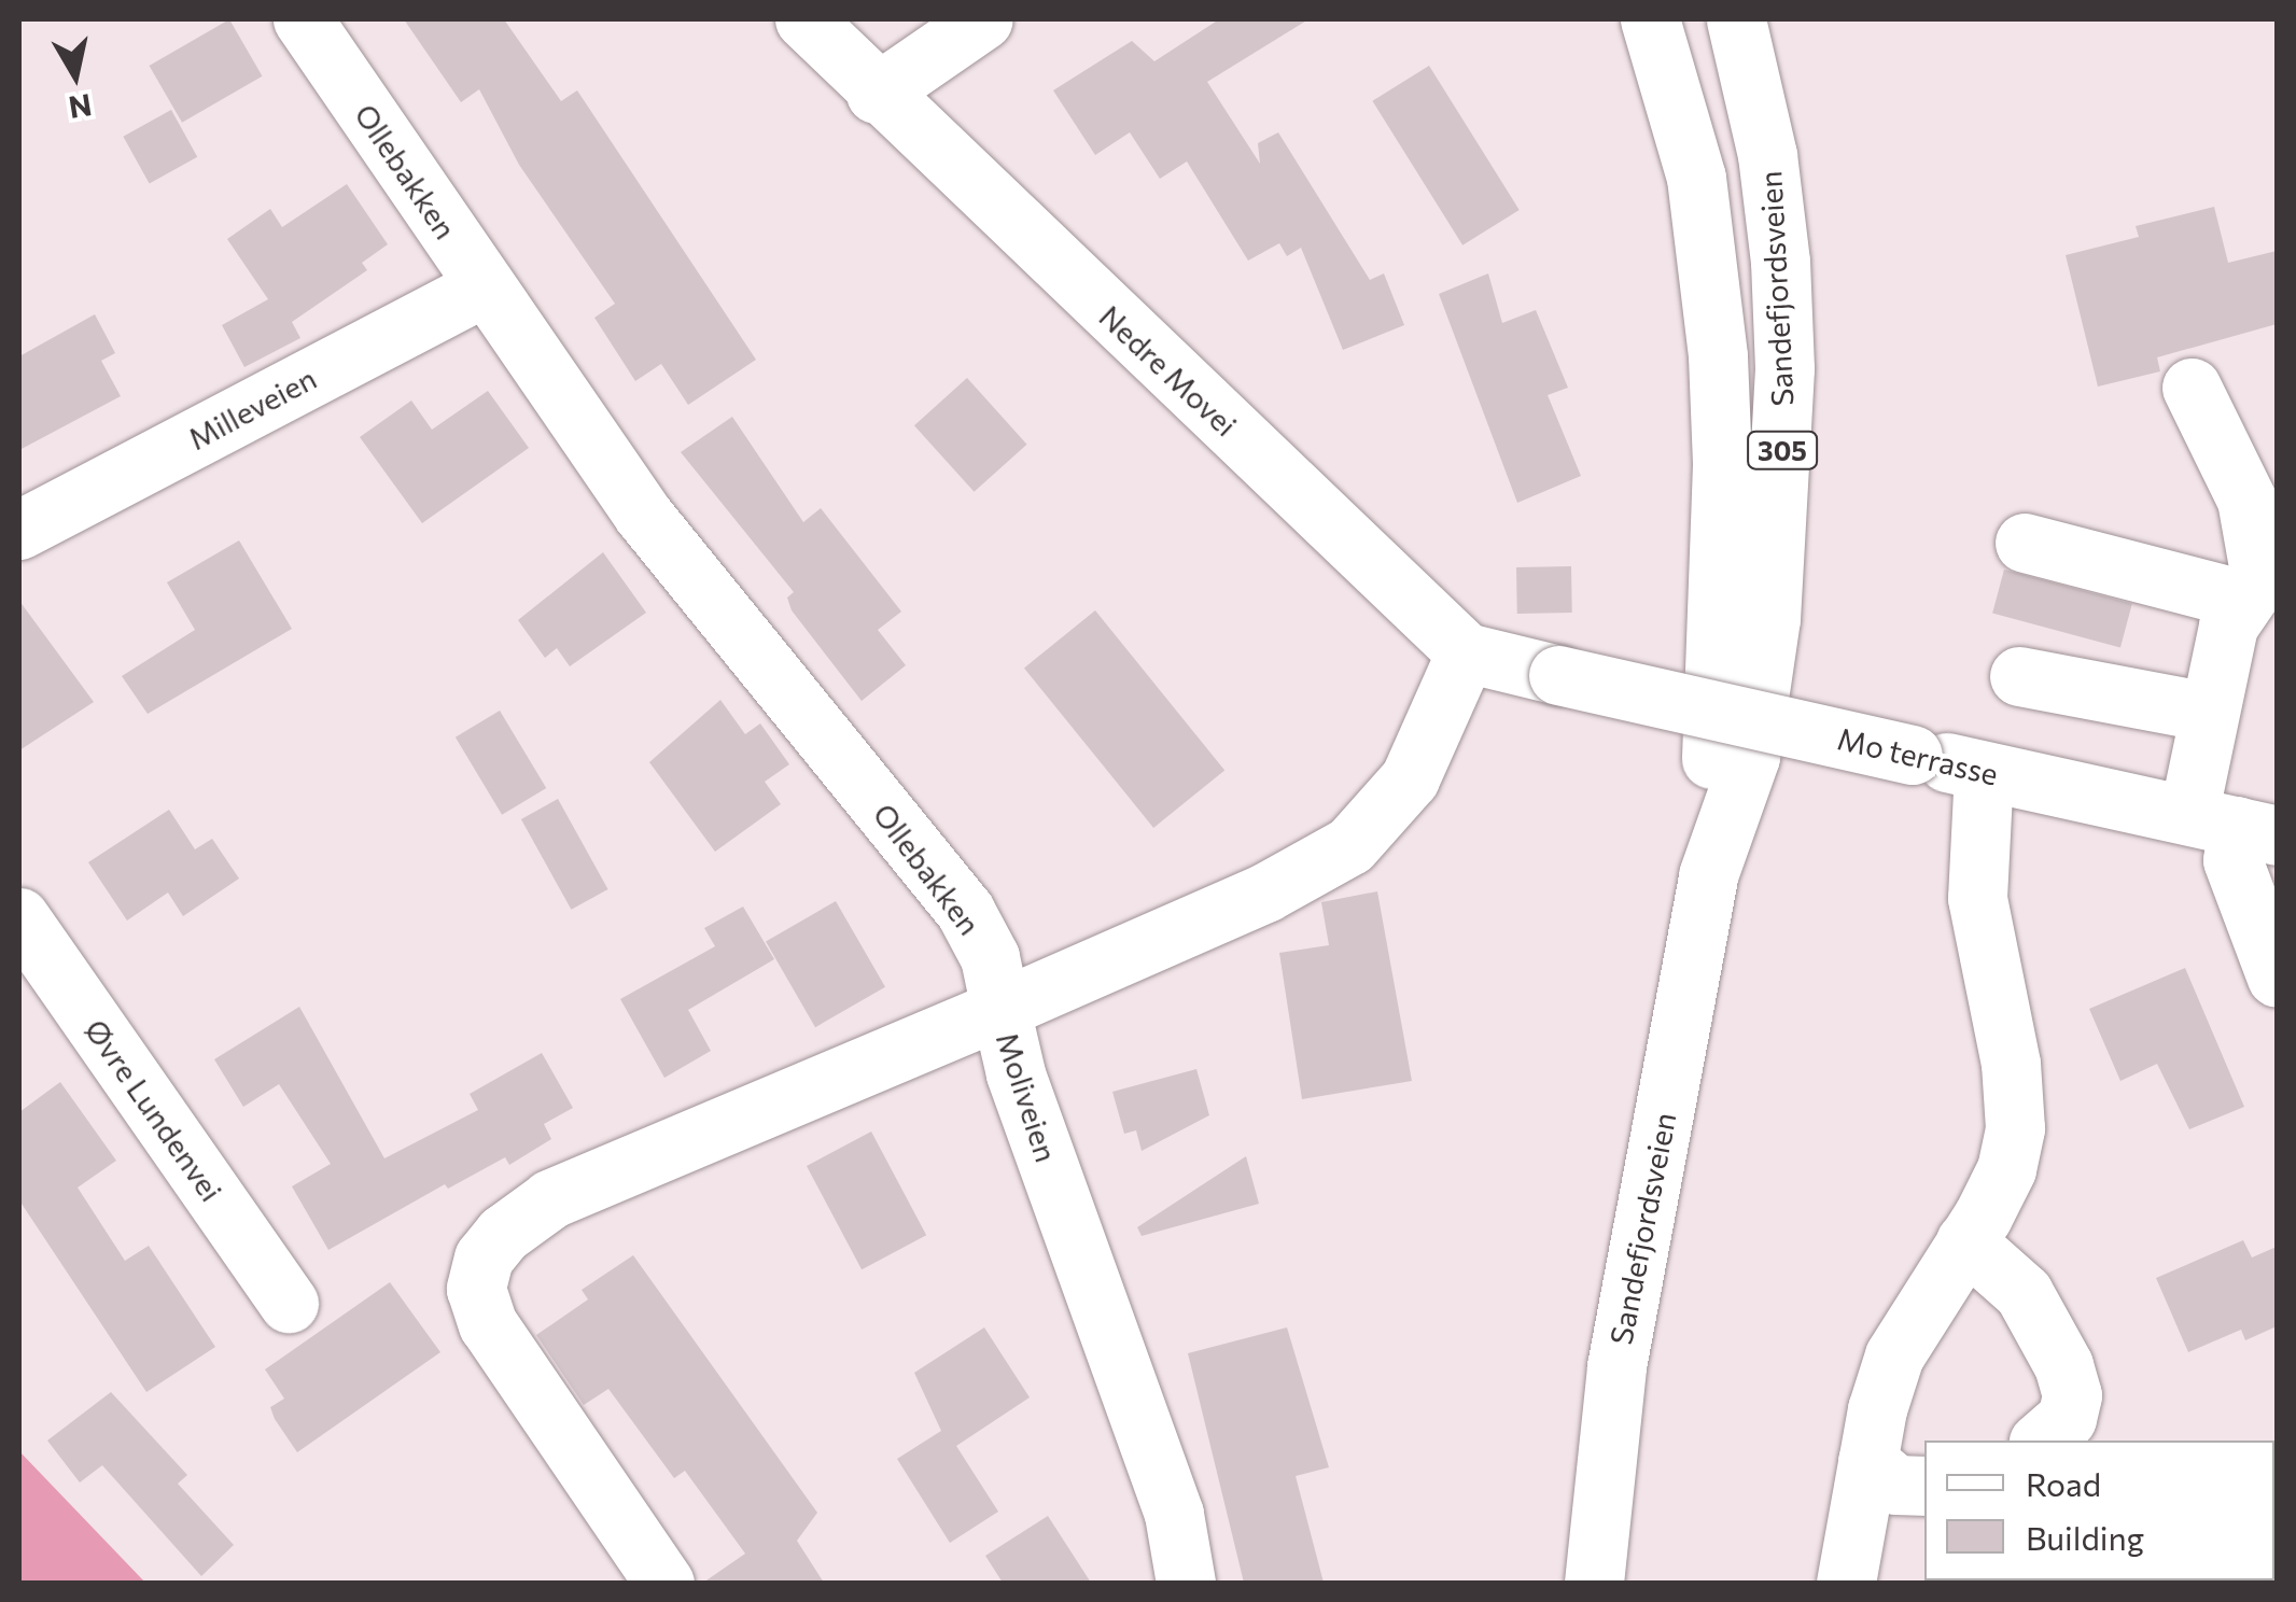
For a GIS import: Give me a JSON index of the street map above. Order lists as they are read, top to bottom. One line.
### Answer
{"streets":{"street":["Ollebakken","Sandefjordsveien","Nedre Movei","Milleveien","305","Mo terrasse","Moliveien","Øvre Lundenvei"]},"crossings":[["Ollebakken","Milleveien"],["Ollebakken","Moliveien"],["Nedre Movei","Mo terrasse"],["Nedre Movei","Moliveien"]],"legend":["Road","Building"],"north":"bottom"}
